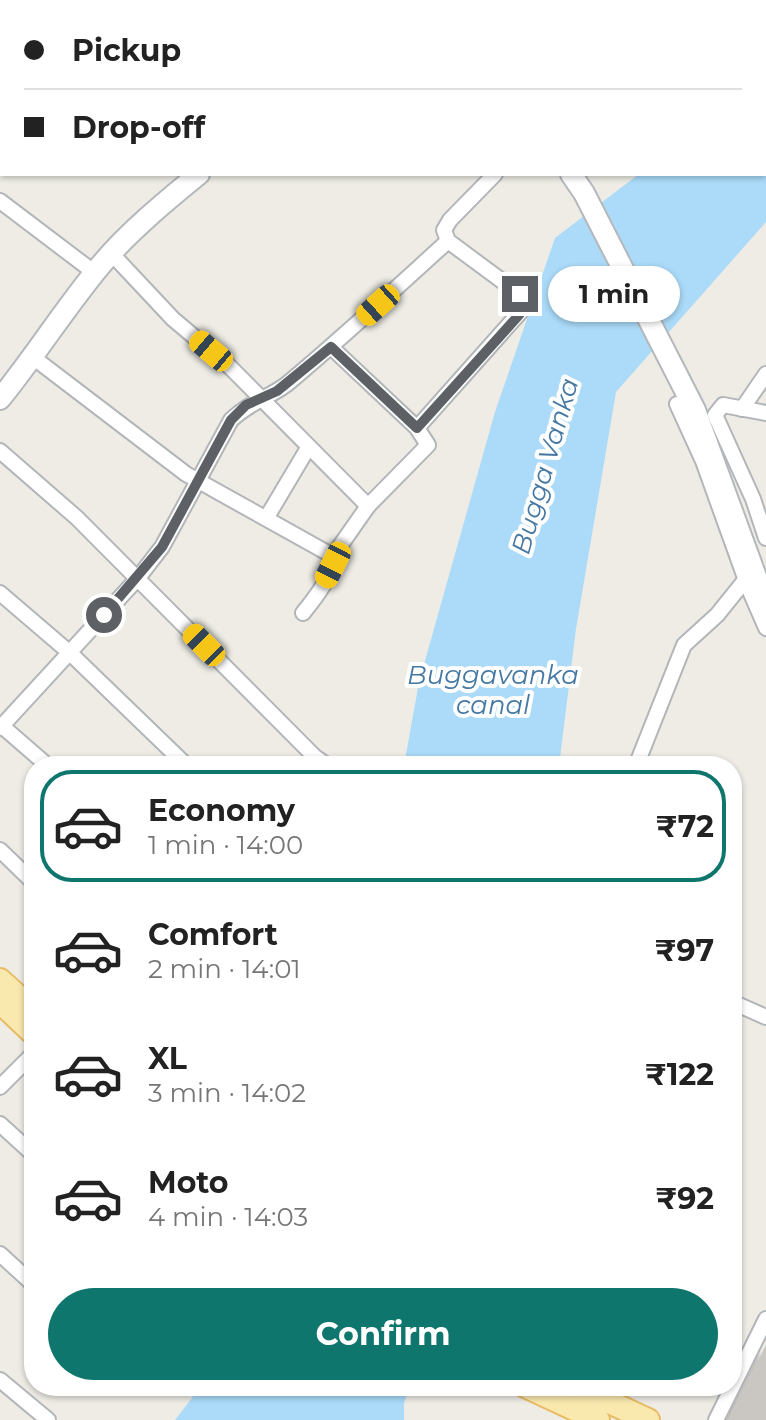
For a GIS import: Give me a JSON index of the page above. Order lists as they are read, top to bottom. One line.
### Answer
{"water":["Bugga Vanka","Buggavanka canal"],"page":{"banner":["Pickup","Drop-off"],"bubble":"1 min","list":[{"name":"Economy","note":"1 min · 14:00","value":"₹72"},{"name":"Comfort","note":"2 min · 14:01","value":"₹97"},{"name":"XL","note":"3 min · 14:02","value":"₹122"},{"name":"Moto","note":"4 min · 14:03","value":"₹92"}],"buttons":"Confirm"}}
